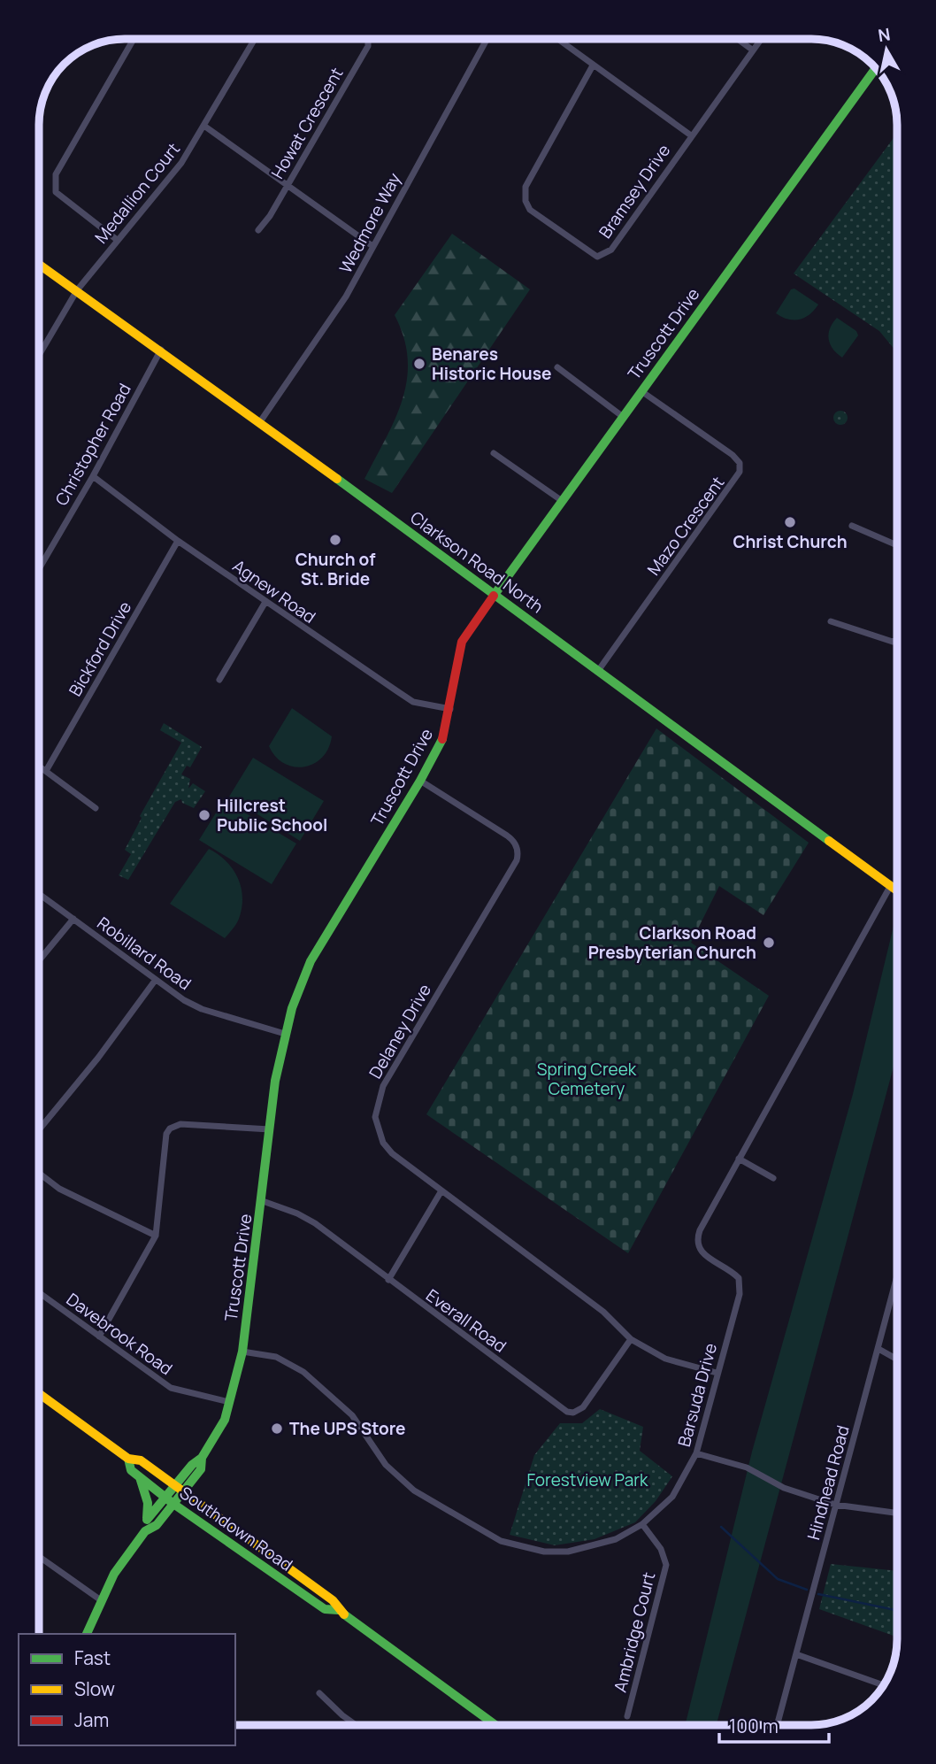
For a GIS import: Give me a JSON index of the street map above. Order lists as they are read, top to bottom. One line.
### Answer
{"streets":{"street":["Howat Crescent","Bramsey Drive","Medallion Court","Wedmore Way","Truscott Drive","Christopher Road","Mazo Crescent","Clarkson Road North","Agnew Road","Bickford Drive","Robillard Road","Delaney Drive","Everall Road","Davebrook Road","Barsuda Drive","Hindhead Road","Southdown Road","Ambridge Court"]},"crossings":[["Medallion Court","Clarkson Road North"],["Wedmore Way","Clarkson Road North"],["Truscott Drive","Mazo Crescent"],["Truscott Drive","Clarkson Road North"],["Truscott Drive","Agnew Road"],["Truscott Drive","Robillard Road"],["Truscott Drive","Delaney Drive"],["Truscott Drive","Everall Road"],["Truscott Drive","Davebrook Road"],["Truscott Drive","Barsuda Drive"],["Truscott Drive","Southdown Road"],["Christopher Road","Clarkson Road North"],["Christopher Road","Agnew Road"],["Mazo Crescent","Clarkson Road North"],["Clarkson Road North","Barsuda Drive"],["Agnew Road","Bickford Drive"],["Delaney Drive","Everall Road"],["Delaney Drive","Barsuda Drive"],["Barsuda Drive","Ambridge Court"]],"parks":["Spring Creek Cemetery","Forestview Park"],"places":["Benares Historic House","Christ Church","Church of St. Bride","Hillcrest Public School","Clarkson Road Presbyterian Church","The UPS Store"],"legend":["Fast","Slow","Jam"],"scale_bar":"100 m","north":"top"}
